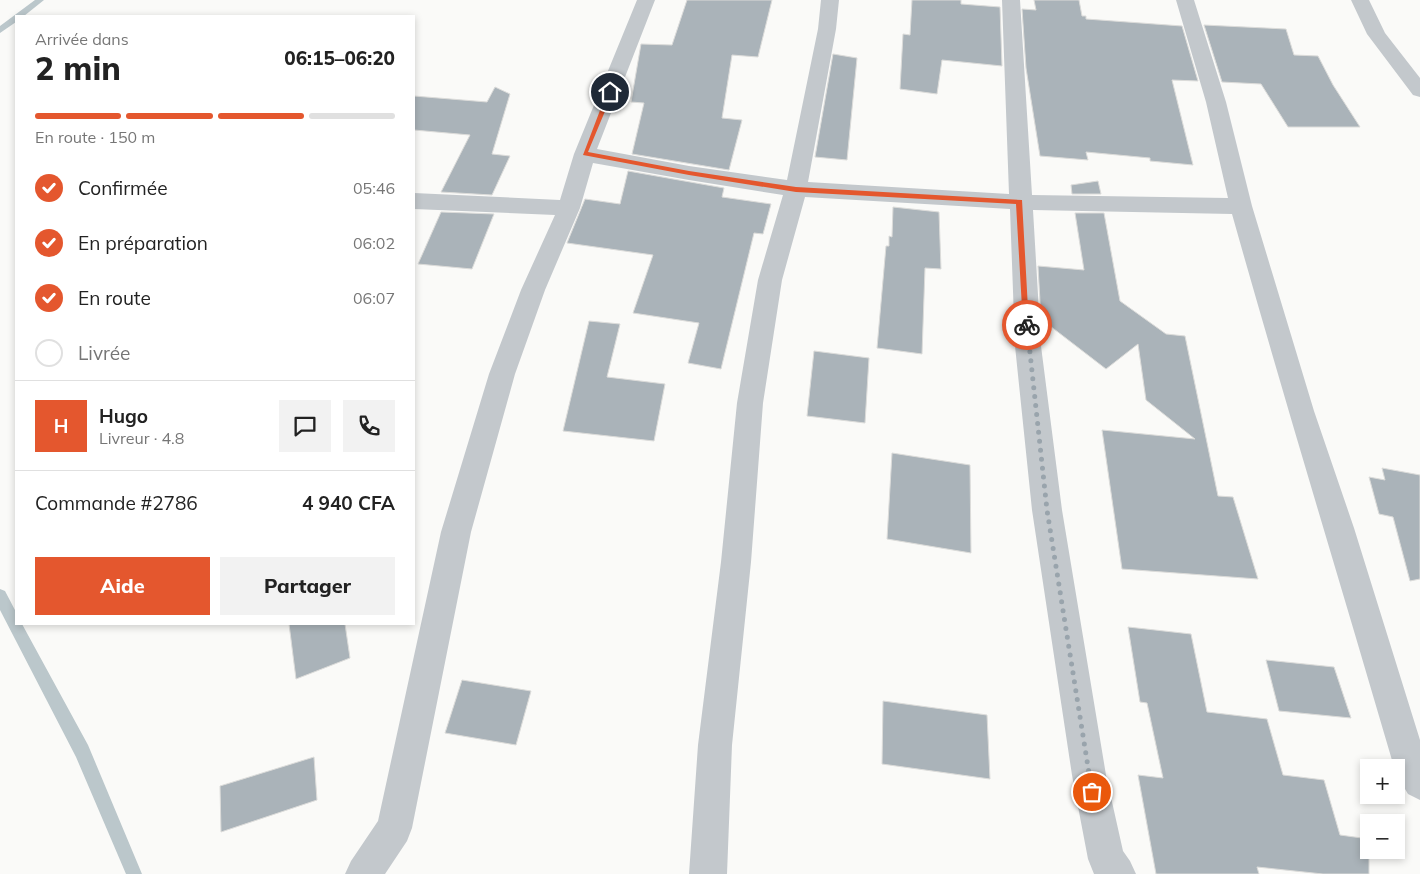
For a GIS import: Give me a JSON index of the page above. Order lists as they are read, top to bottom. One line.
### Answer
{"page":{"heading":["2 min","Arrivée dans","06:15–06:20"],"panel":["Hugo","Livreur · 4.8","Commande #2786","4 940 CFA"],"bar":"En route · 150 m","list":[["Confirmée","05:46"],["En préparation","06:02"],["En route","06:07"],"Livrée"],"round":"H","buttons":["Aide","Partager"],"map_buttons":["+","−"]}}
